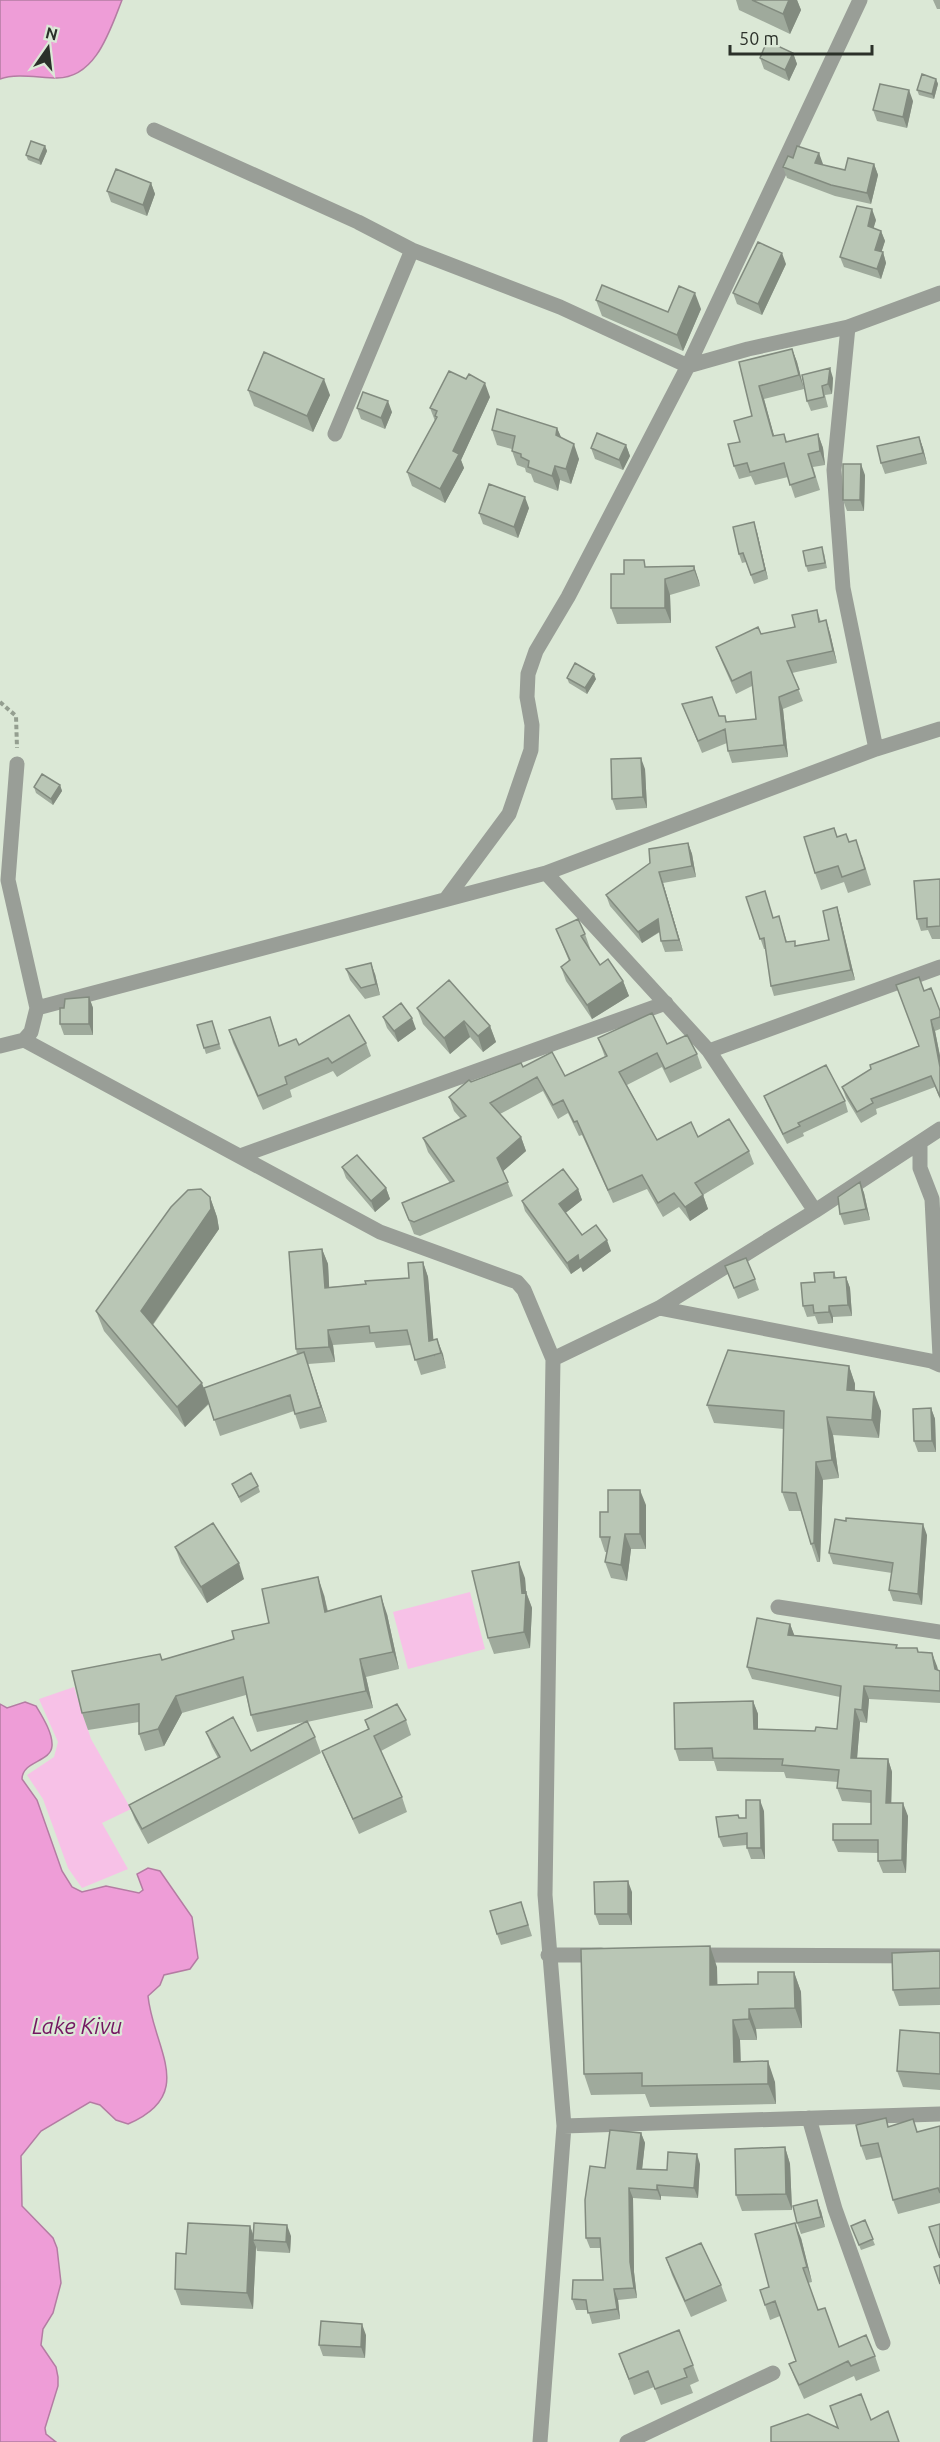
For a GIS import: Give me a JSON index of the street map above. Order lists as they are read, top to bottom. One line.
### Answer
{"water":["Lake Kivu"],"scale_bar":"50 m","north":"top"}
